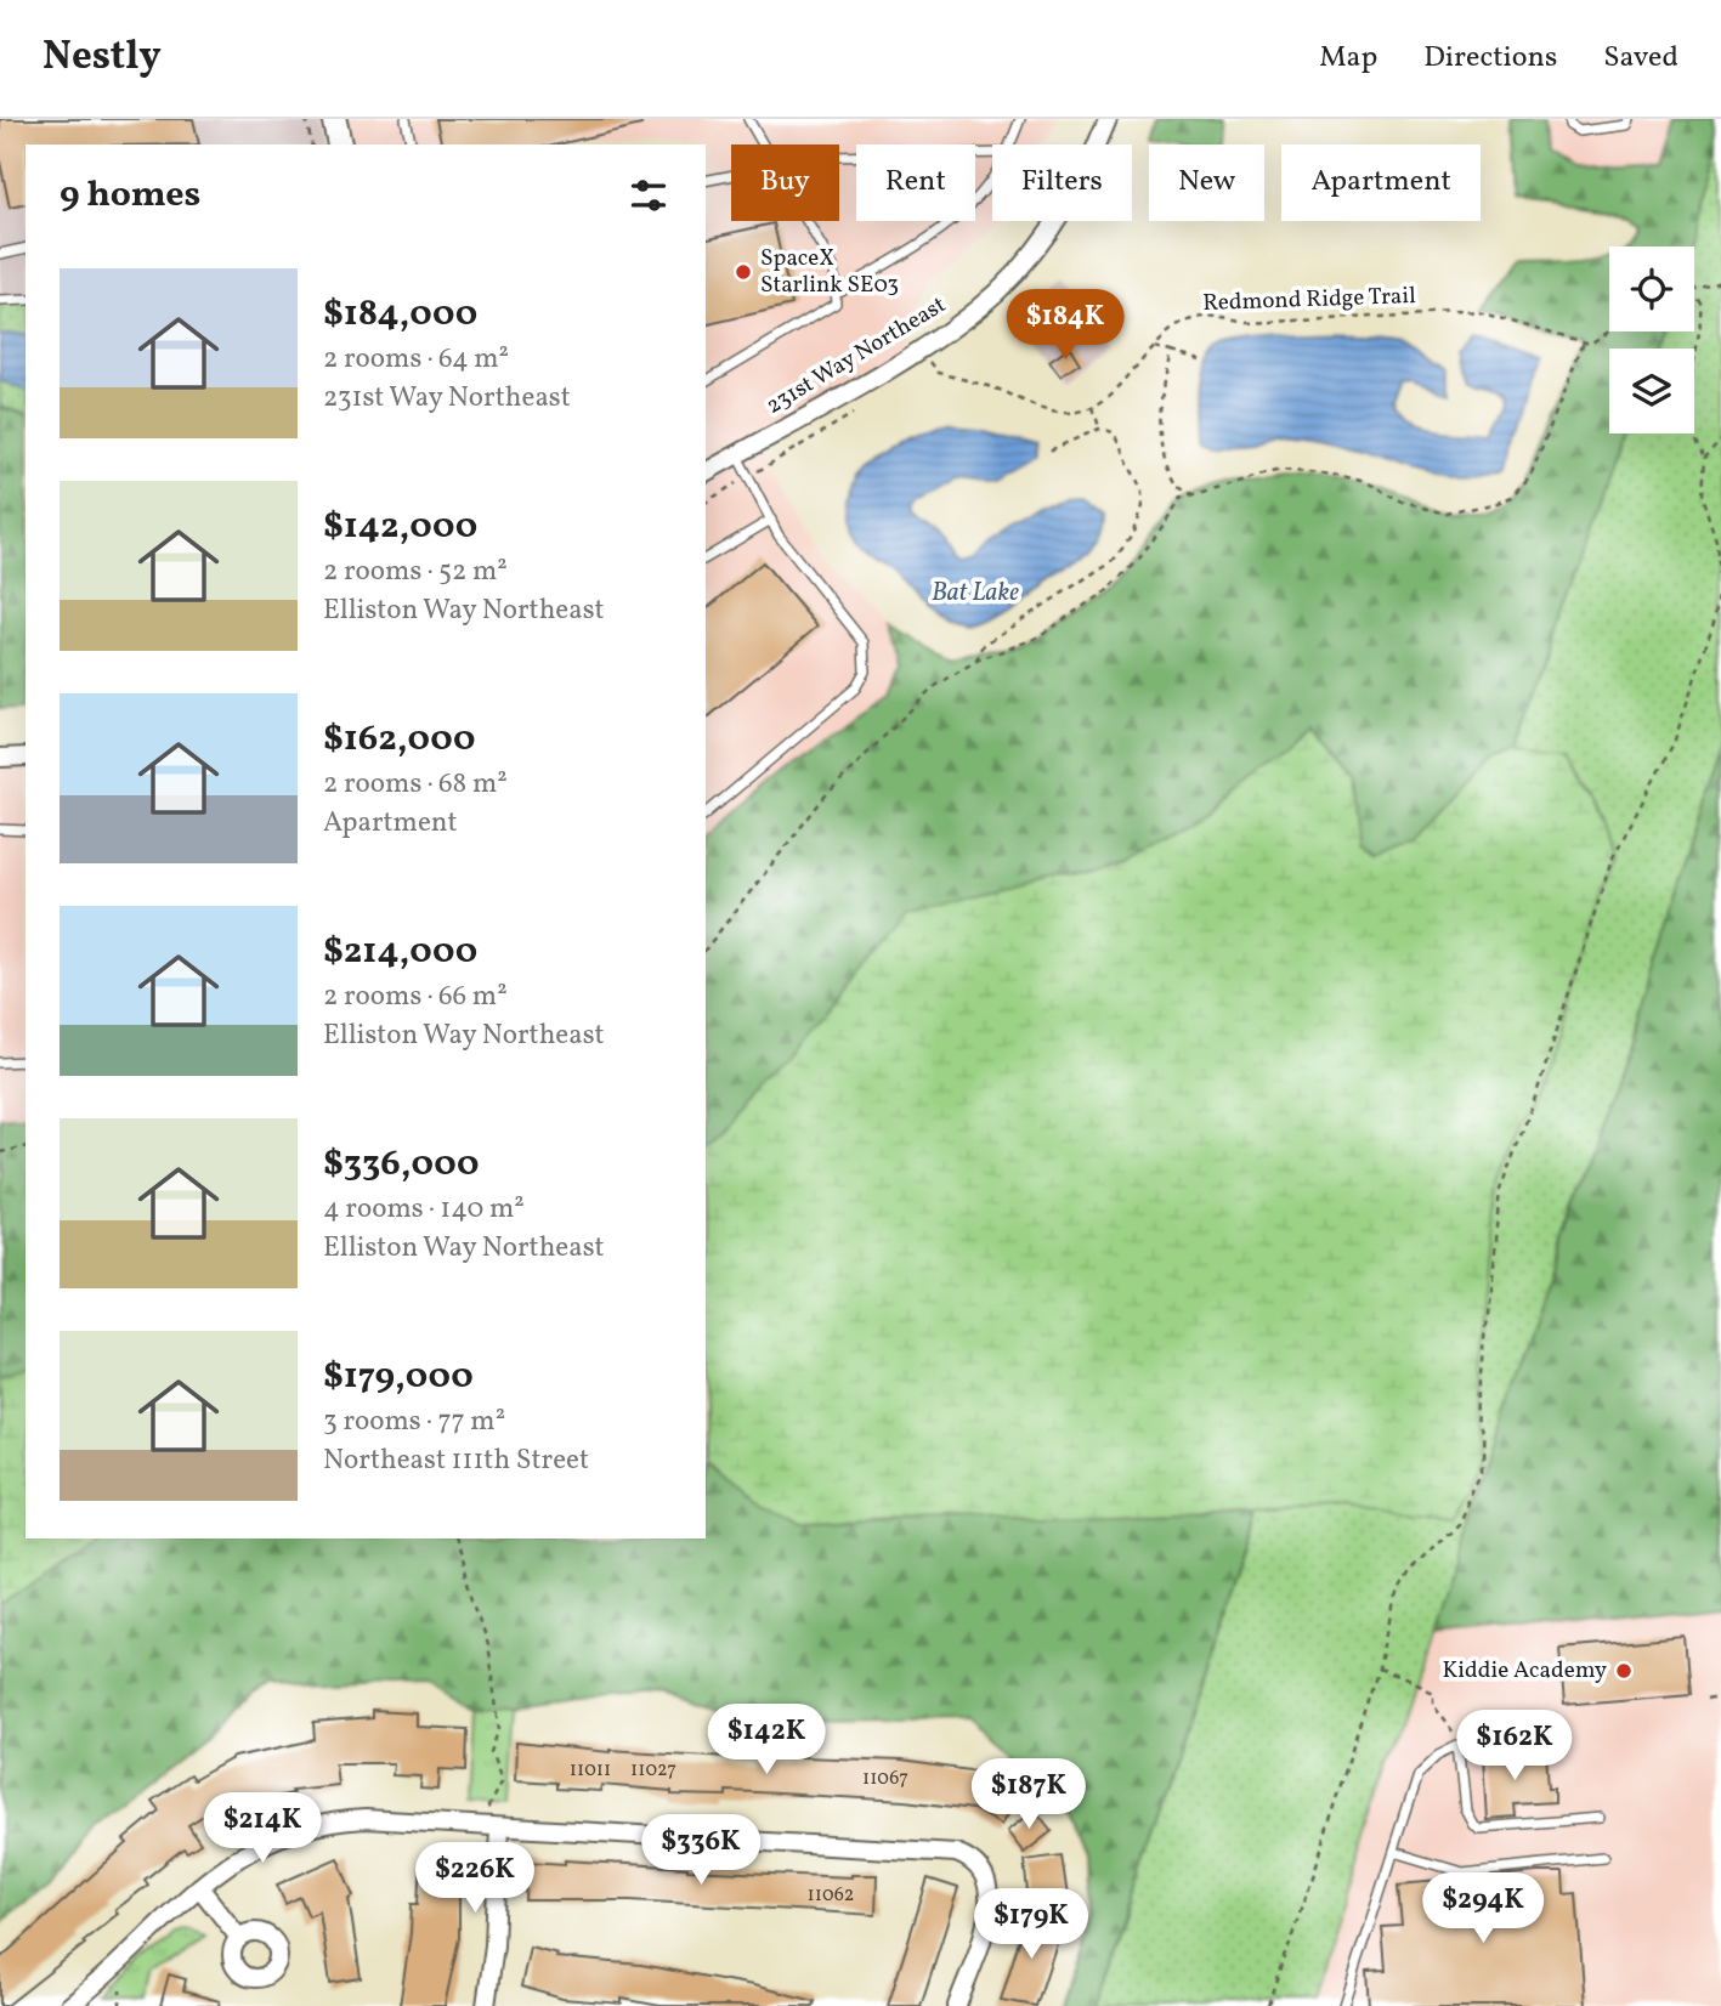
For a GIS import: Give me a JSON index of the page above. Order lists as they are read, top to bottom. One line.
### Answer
{"streets":{"street":["231st Way Northeast"],"path":["Redmond Ridge Trail"]},"water":["Bat Lake"],"places":["SpaceX Starlink SE03","Kiddie Academy"],"house_numbers":["11011","11027","11067","11062"],"page":{"header":"Nestly","nav":["Map","Directions","Saved"],"chip":["Buy","Rent","Filters","New","Apartment"],"heading":"9 homes","list":[{"name":"$184,000","note":"2 rooms · 64 m² · 231st Way Northeast"},{"name":"$142,000","note":"2 rooms · 52 m² · Elliston Way Northeast"},{"name":"$162,000","note":"2 rooms · 68 m² · Apartment"},{"name":"$214,000","note":"2 rooms · 66 m² · Elliston Way Northeast"},{"name":"$336,000","note":"4 rooms · 140 m² · Elliston Way Northeast"},{"name":"$179,000","note":"3 rooms · 77 m² · Northeast 111th Street"}],"price":["$184K","$142K","$162K","$187K","$214K","$336K","$226K","$294K","$179K"]}}
